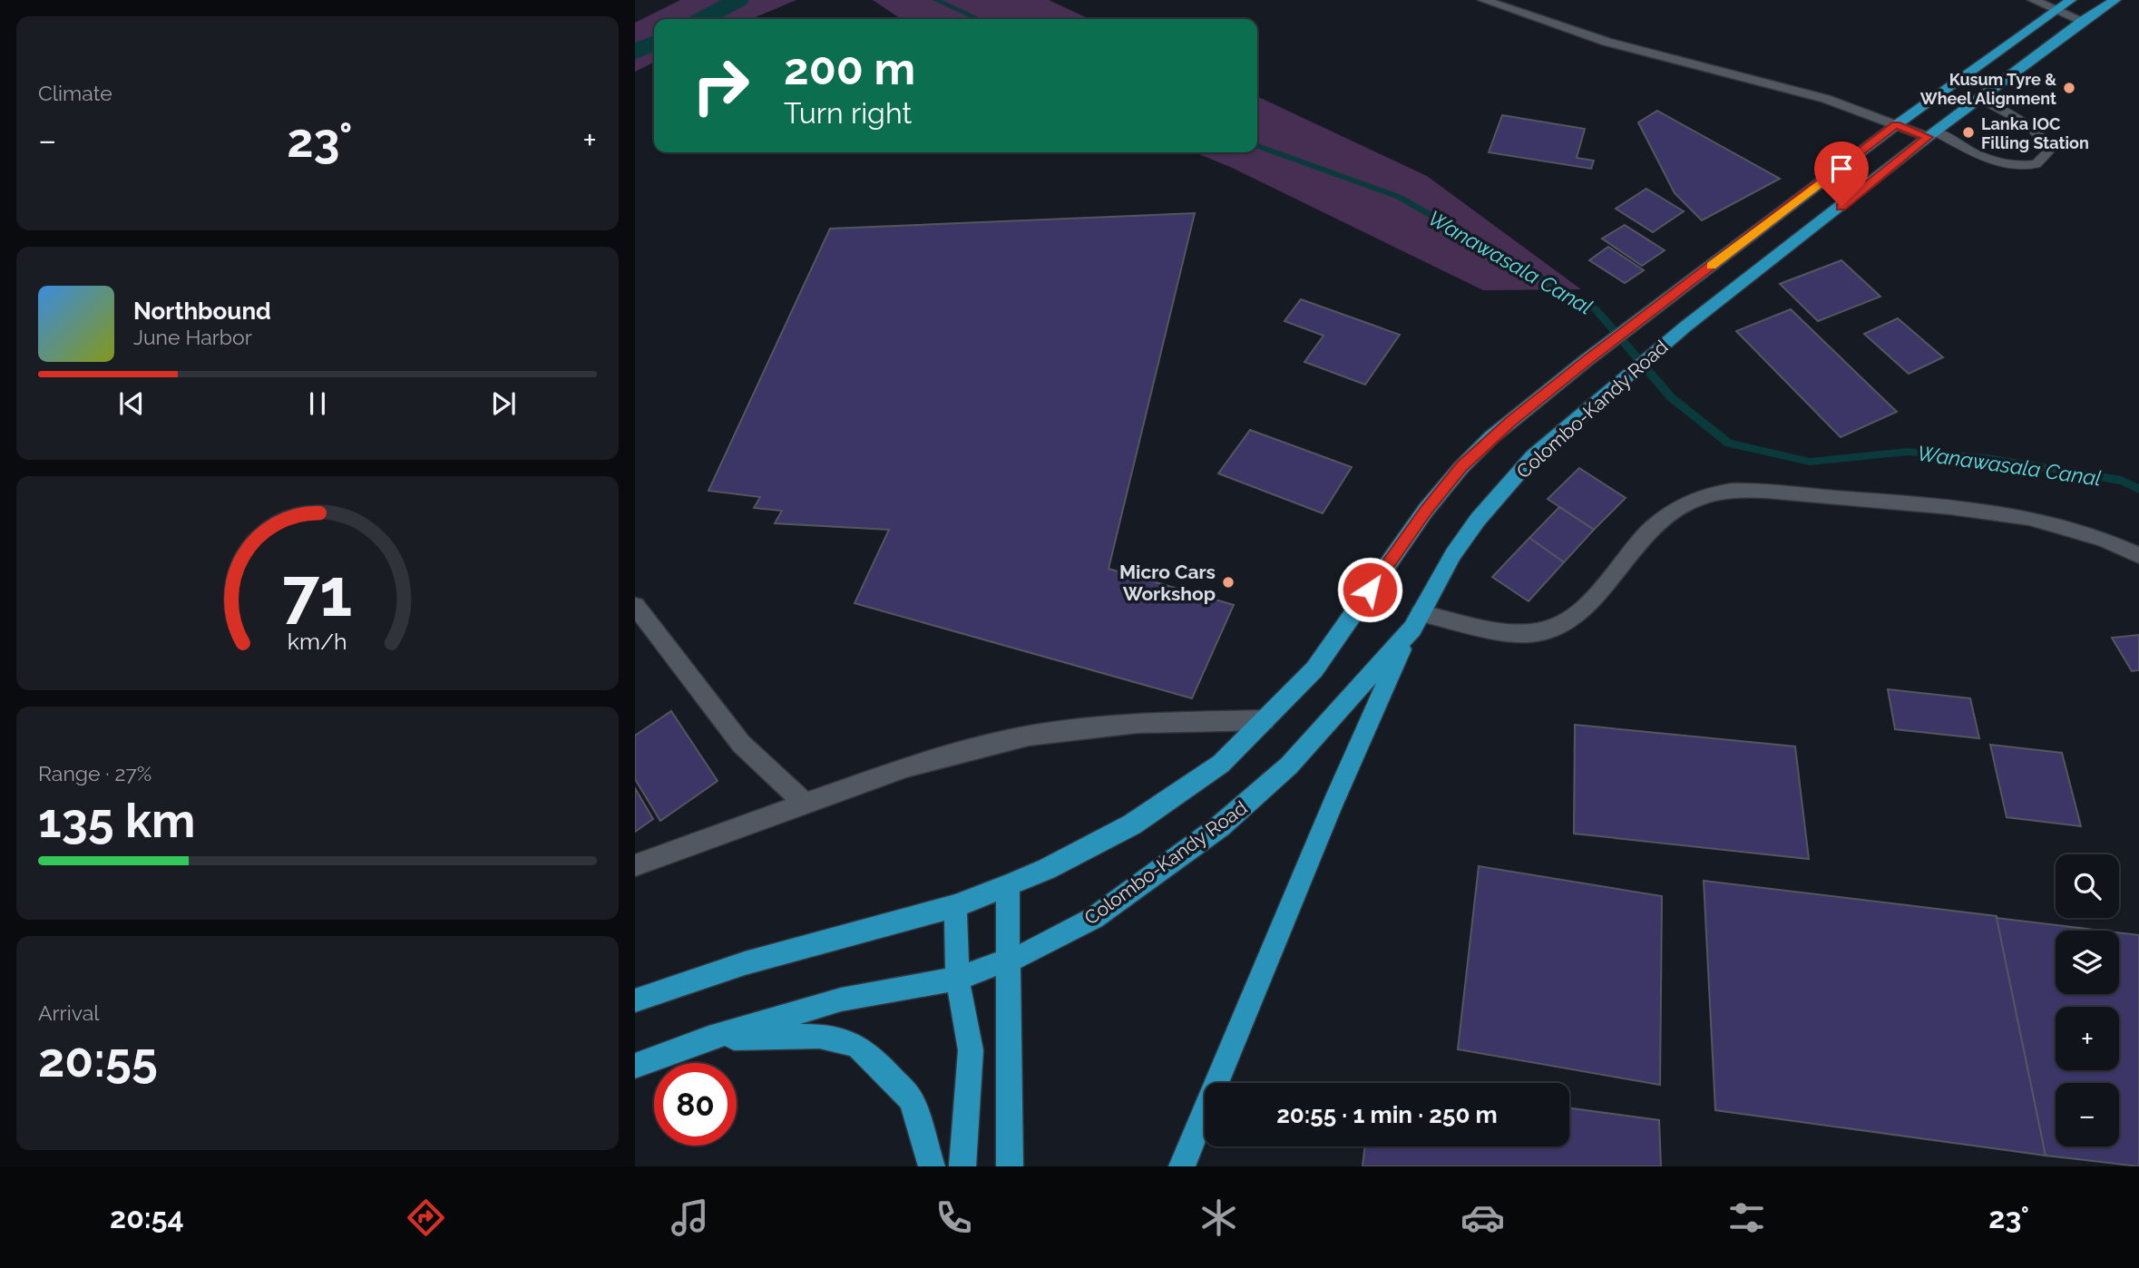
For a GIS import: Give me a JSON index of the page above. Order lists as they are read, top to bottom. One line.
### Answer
{"streets":{"highway":["Colombo-Kandy Road"]},"water":["Wanawasala Canal"],"places":["Kusum Tyre & Wheel Alignment","Lanka IOC Filling Station","Micro Cars Workshop"],"page":{"tile":["Climate",["Range · 27%","135 km"],["Arrival","20:55"]],"turn":["200 m","Turn right"],"heat":["−","23°","+"],"song":["Northbound","June Harbor"],"map_buttons":["+","−"],"limit":"80","trip":"20:55 · 1 min · 250 m","tabs":["20:54","23°"],"gauge":["71","km/h"]}}
